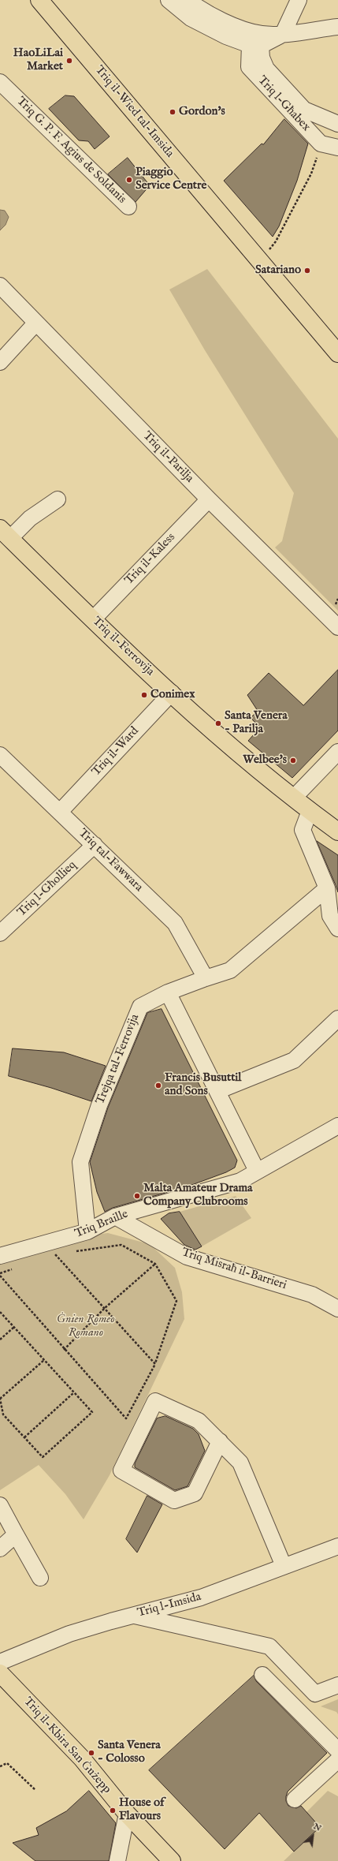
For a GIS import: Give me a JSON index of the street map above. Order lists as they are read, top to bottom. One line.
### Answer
{"streets":{"main road":["Triq il-Wied tal-Imsida","Triq il-Ferrovija","Triq il-Kbira San Ġużepp"],"street":["Triq l-Għabex","Triq G. P. F. Agius de Soldanis","Triq il-Parilja","Triq il-Kaless","Triq il-Ward","Triq tal-Fawwara","Triq l-Għollieq","Trejqa tal-Ferrovija","Triq Braille","Triq Misraħ il-Barrieri","Triq l-Imsida"]},"crossings":[["Triq il-Parilja","Triq il-Kaless"],["Triq il-Kaless","Triq il-Ferrovija"],["Triq il-Ferrovija","Triq il-Ward"],["Triq il-Ward","Triq tal-Fawwara"],["Triq tal-Fawwara","Triq l-Għollieq"],["Triq tal-Fawwara","Trejqa tal-Ferrovija"],["Trejqa tal-Ferrovija","Triq Braille"],["Triq Braille","Triq Misraħ il-Barrieri"]],"parks":["Ġnien Romeo Romano"],"places":["HaoLiLai Market","Gordon's","Piaggio Service Centre","Satariano","Conimex","Santa Venera - Parilja","Welbee's","Francis Busuttil and Sons","Malta Amateur Drama Company Clubrooms","Santa Venera - Colosso","House of Flavours"],"north":"top right"}
